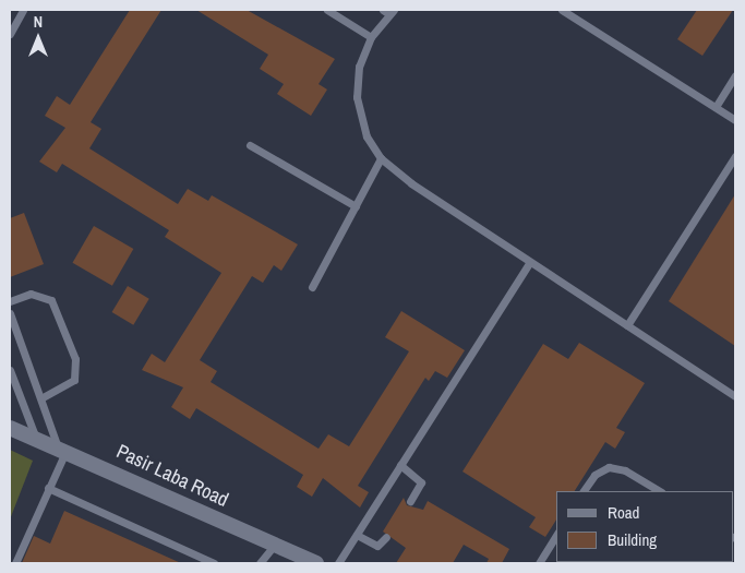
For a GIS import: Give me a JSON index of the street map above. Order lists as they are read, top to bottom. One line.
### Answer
{"streets":{"street":["Pasir Laba Road"]},"legend":["Road","Building"],"north":"top"}
